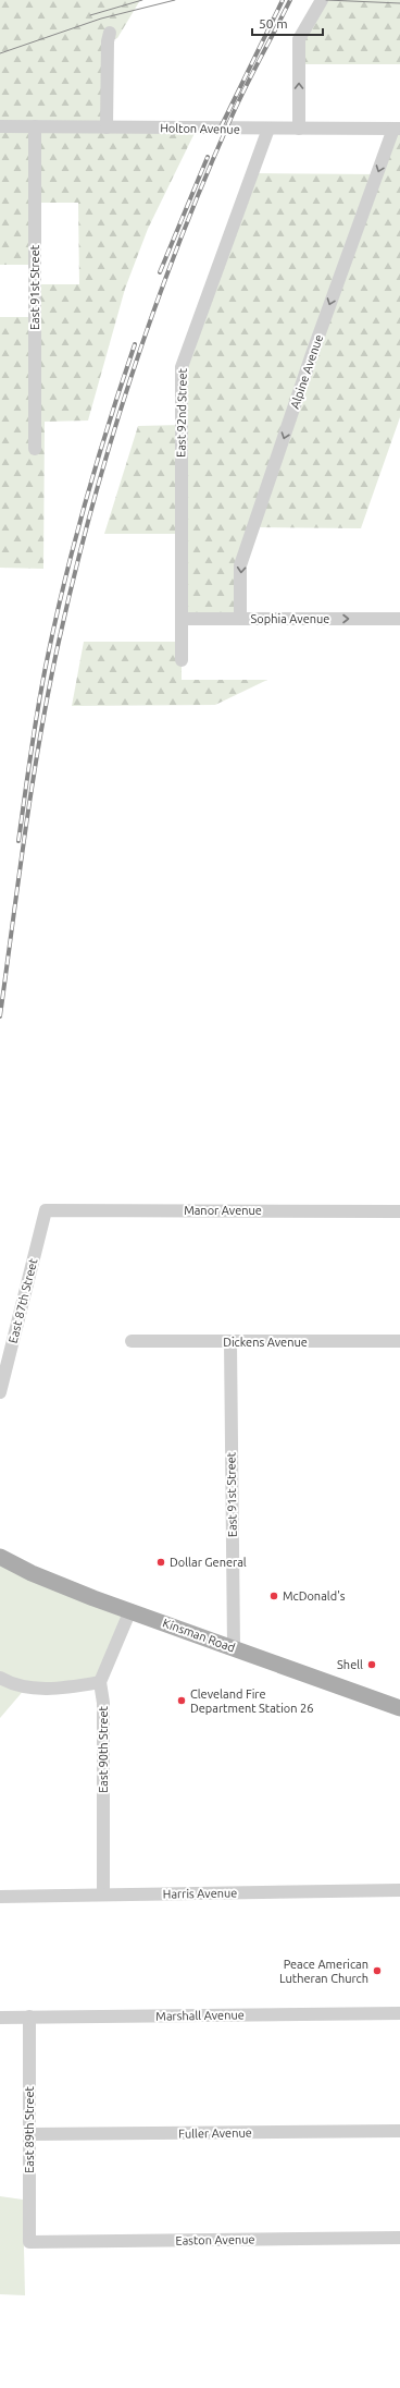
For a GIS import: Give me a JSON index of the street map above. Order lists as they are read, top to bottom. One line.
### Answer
{"streets":{"main road":["Kinsman Road"],"street":["Holton Avenue","East 91st Street","Alpine Avenue","East 92nd Street","Sophia Avenue","Manor Avenue","East 87th Street","Dickens Avenue","East 90th Street","Harris Avenue","Marshall Avenue","East 89th Street","Fuller Avenue","Easton Avenue"]},"crossings":[["Holton Avenue","East 91st Street"],["Holton Avenue","Alpine Avenue"],["Holton Avenue","East 92nd Street"],["East 91st Street","Dickens Avenue"],["East 91st Street","Kinsman Road"],["Alpine Avenue","Sophia Avenue"],["East 92nd Street","Sophia Avenue"],["Manor Avenue","East 87th Street"],["East 90th Street","Harris Avenue"],["Marshall Avenue","East 89th Street"],["East 89th Street","Fuller Avenue"],["East 89th Street","Easton Avenue"]],"one_way":["Alpine Avenue","Sophia Avenue"],"places":["Dollar General","McDonald's","Shell","Cleveland Fire Department Station 26","Peace American Lutheran Church"],"scale_bar":"50 m"}
